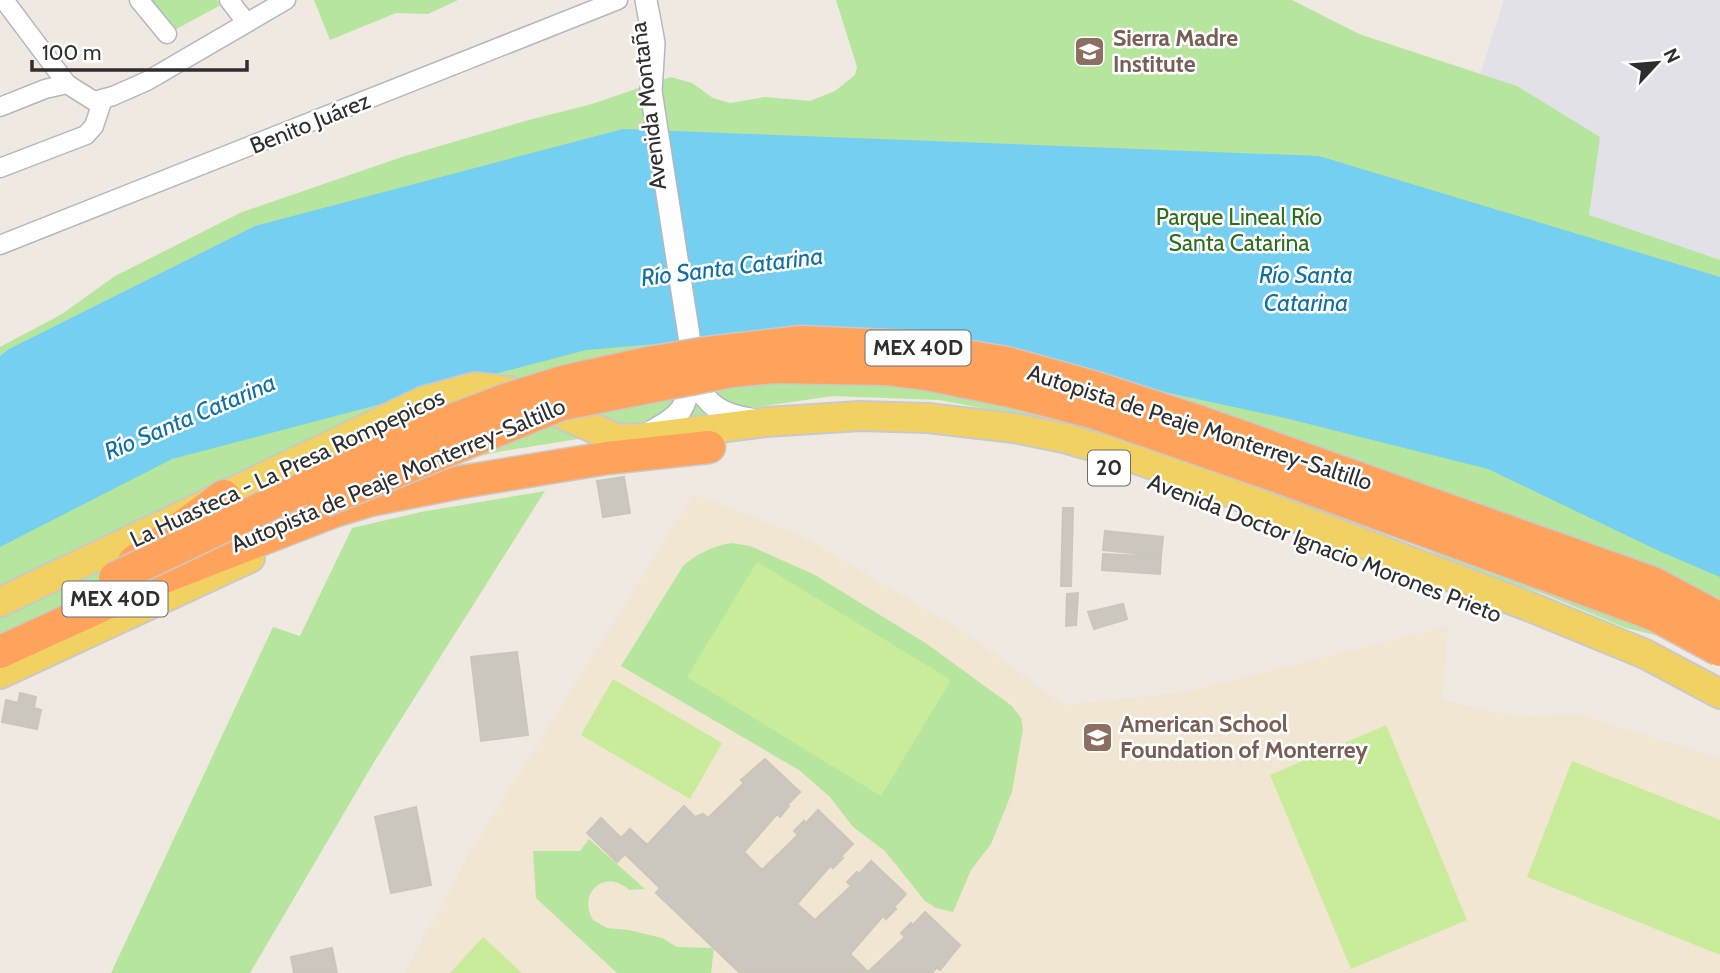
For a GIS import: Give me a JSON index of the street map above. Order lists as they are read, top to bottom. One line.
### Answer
{"streets":{"highway":["MEX 40D","Autopista de Peaje Monterrey-Saltillo"],"main road":["La Huasteca - La Presa Rompepicos","20","Avenida Doctor Ignacio Morones Prieto"],"street":["Avenida Montaña","Benito Juárez"]},"crossings":[["Avenida Montaña","La Huasteca - La Presa Rompepicos"],["Avenida Montaña","Avenida Doctor Ignacio Morones Prieto"],["MEX 40D","Autopista de Peaje Monterrey-Saltillo"],["MEX 40D","Avenida Doctor Ignacio Morones Prieto"],["La Huasteca - La Presa Rompepicos","Avenida Doctor Ignacio Morones Prieto"]],"water":["Río Santa Catarina"],"parks":["Parque Lineal Río Santa Catarina"],"places":{"school or university":["Sierra Madre Institute","American School Foundation of Monterrey"]},"scale_bar":"100 m","north":"top right"}
